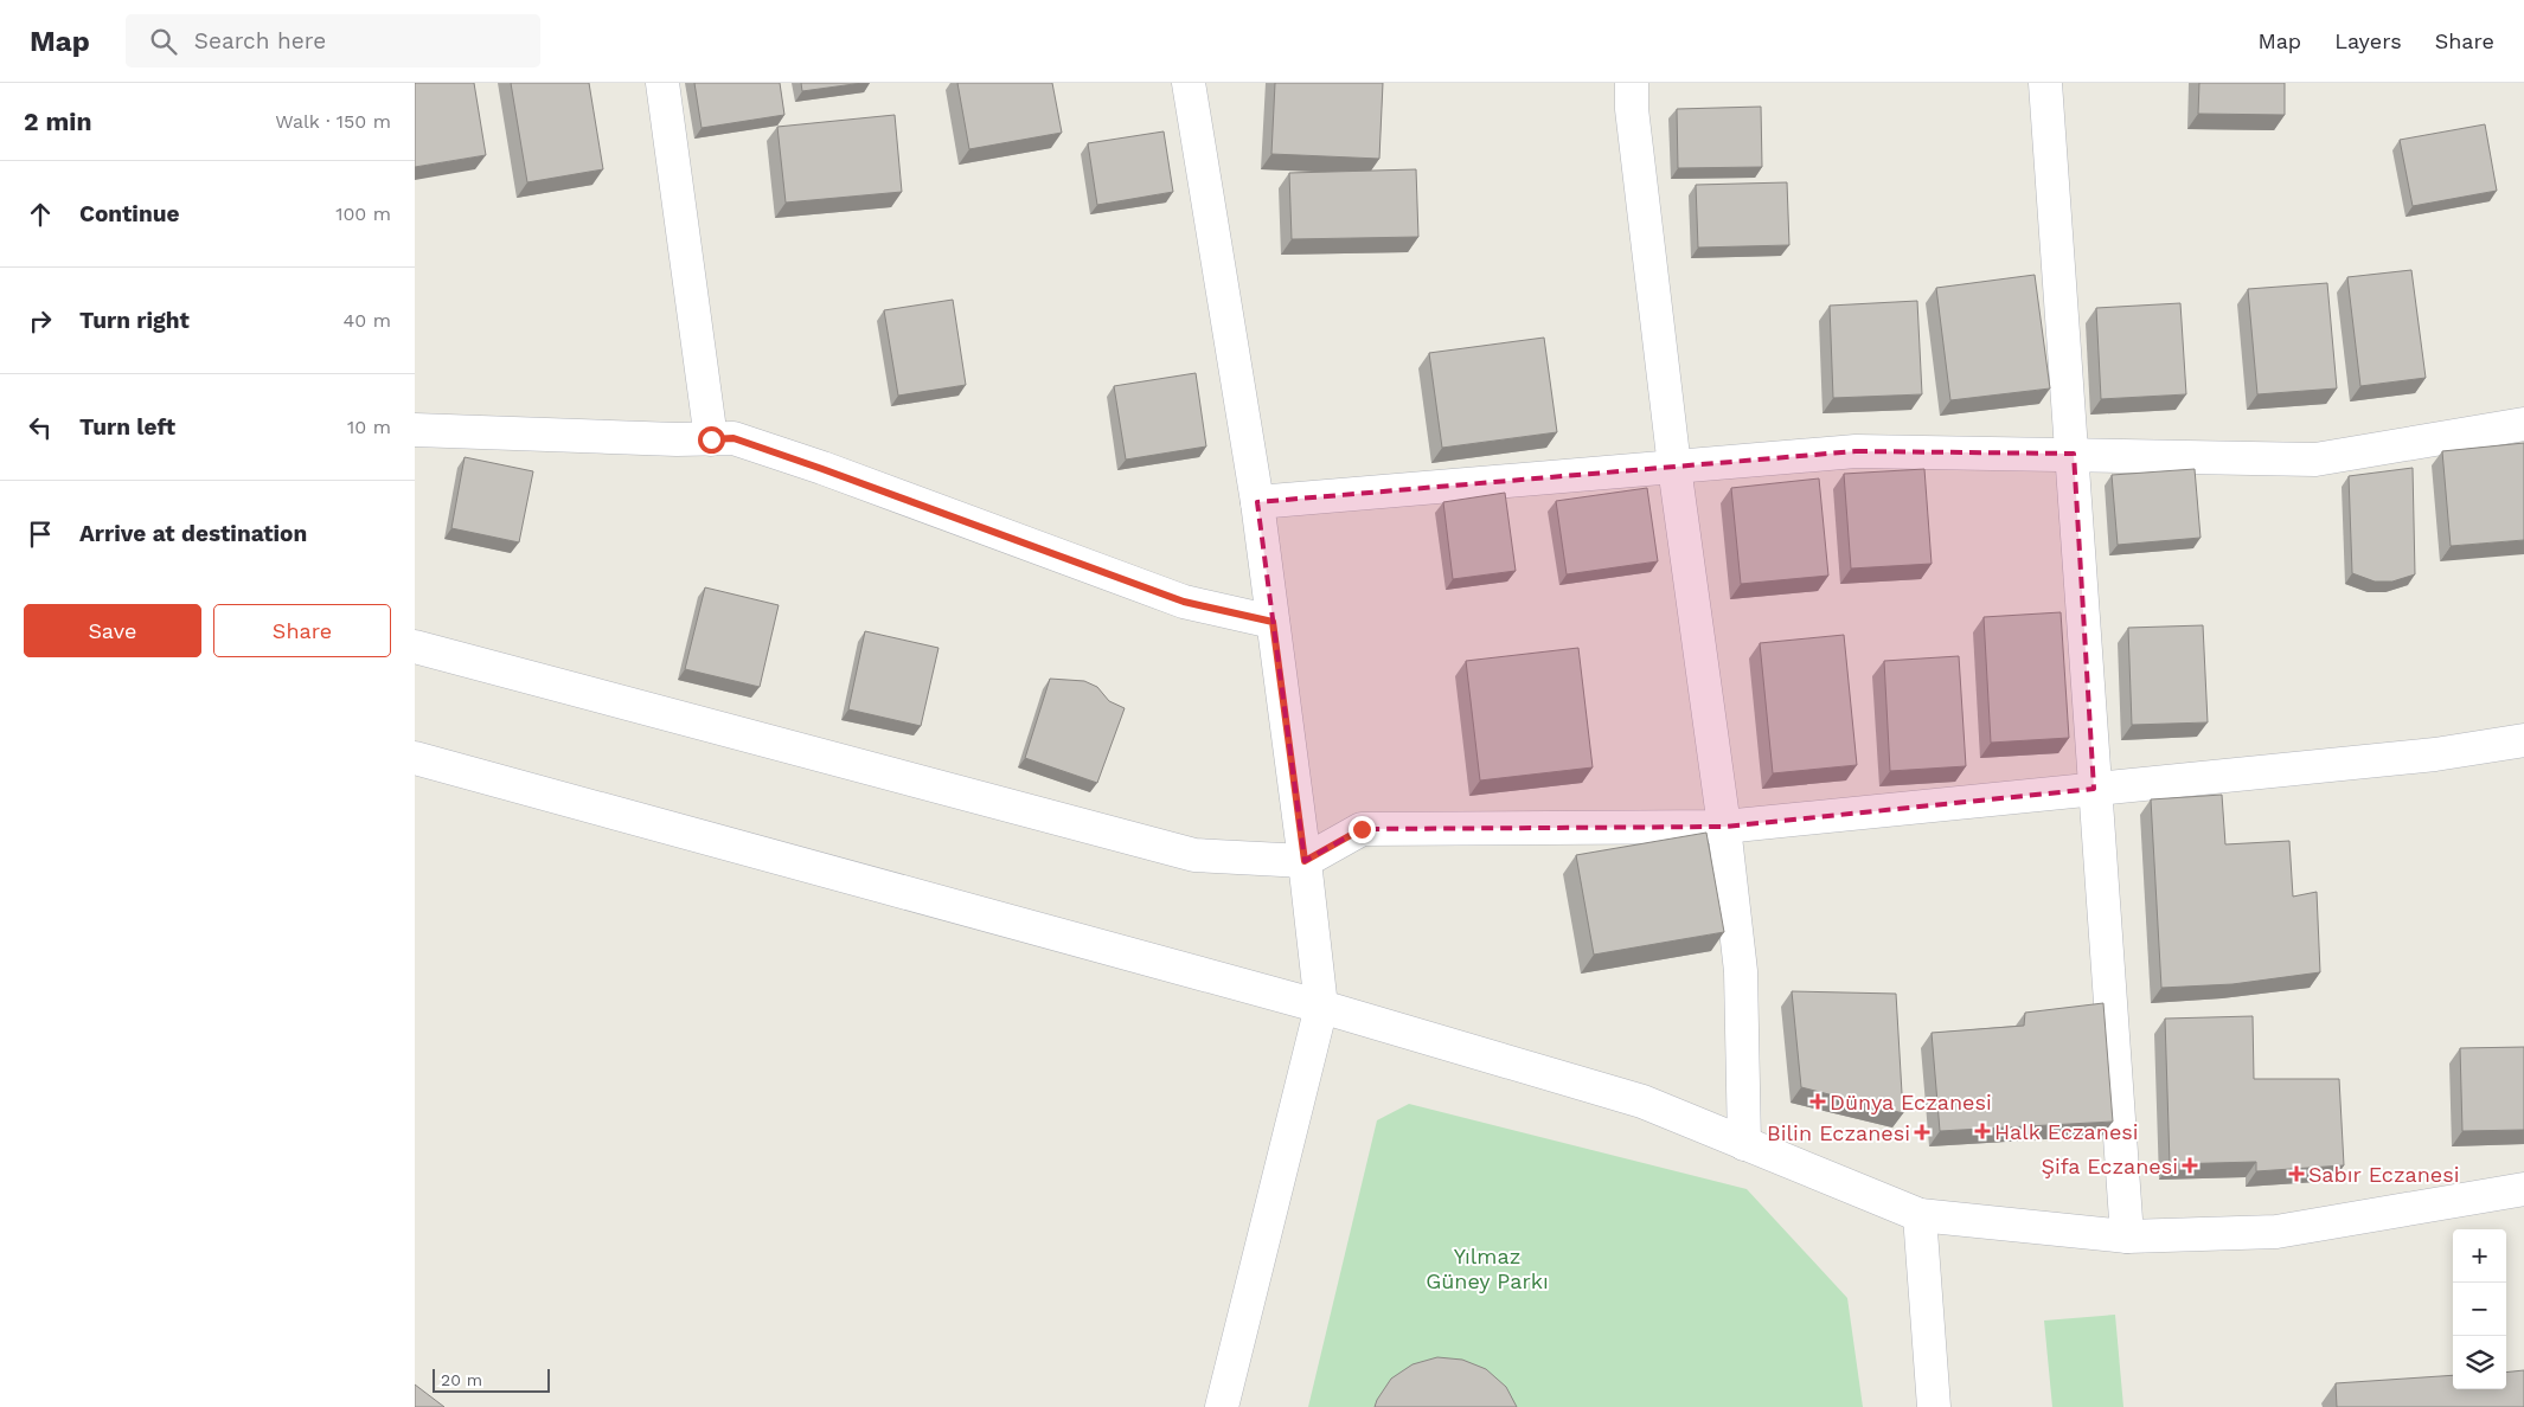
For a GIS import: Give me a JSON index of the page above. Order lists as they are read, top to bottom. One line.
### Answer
{"parks":["Yılmaz Güney Parkı"],"places":{"health":["Dünya Eczanesi","Halk Eczanesi","Bilin Eczanesi","Şifa Eczanesi","Sabır Eczanesi"]},"scale_bar":"20 m","page":{"header":"Map","search":"Search here","nav":["Map","Layers","Share"],"heading":["2 min","Walk · 150 m"],"list":[["Continue","100 m"],["Turn right","40 m"],["Turn left","10 m"],"Arrive at destination"],"buttons":["Save","Share"],"map_buttons":["+","−"],"scale":"20 m"}}
